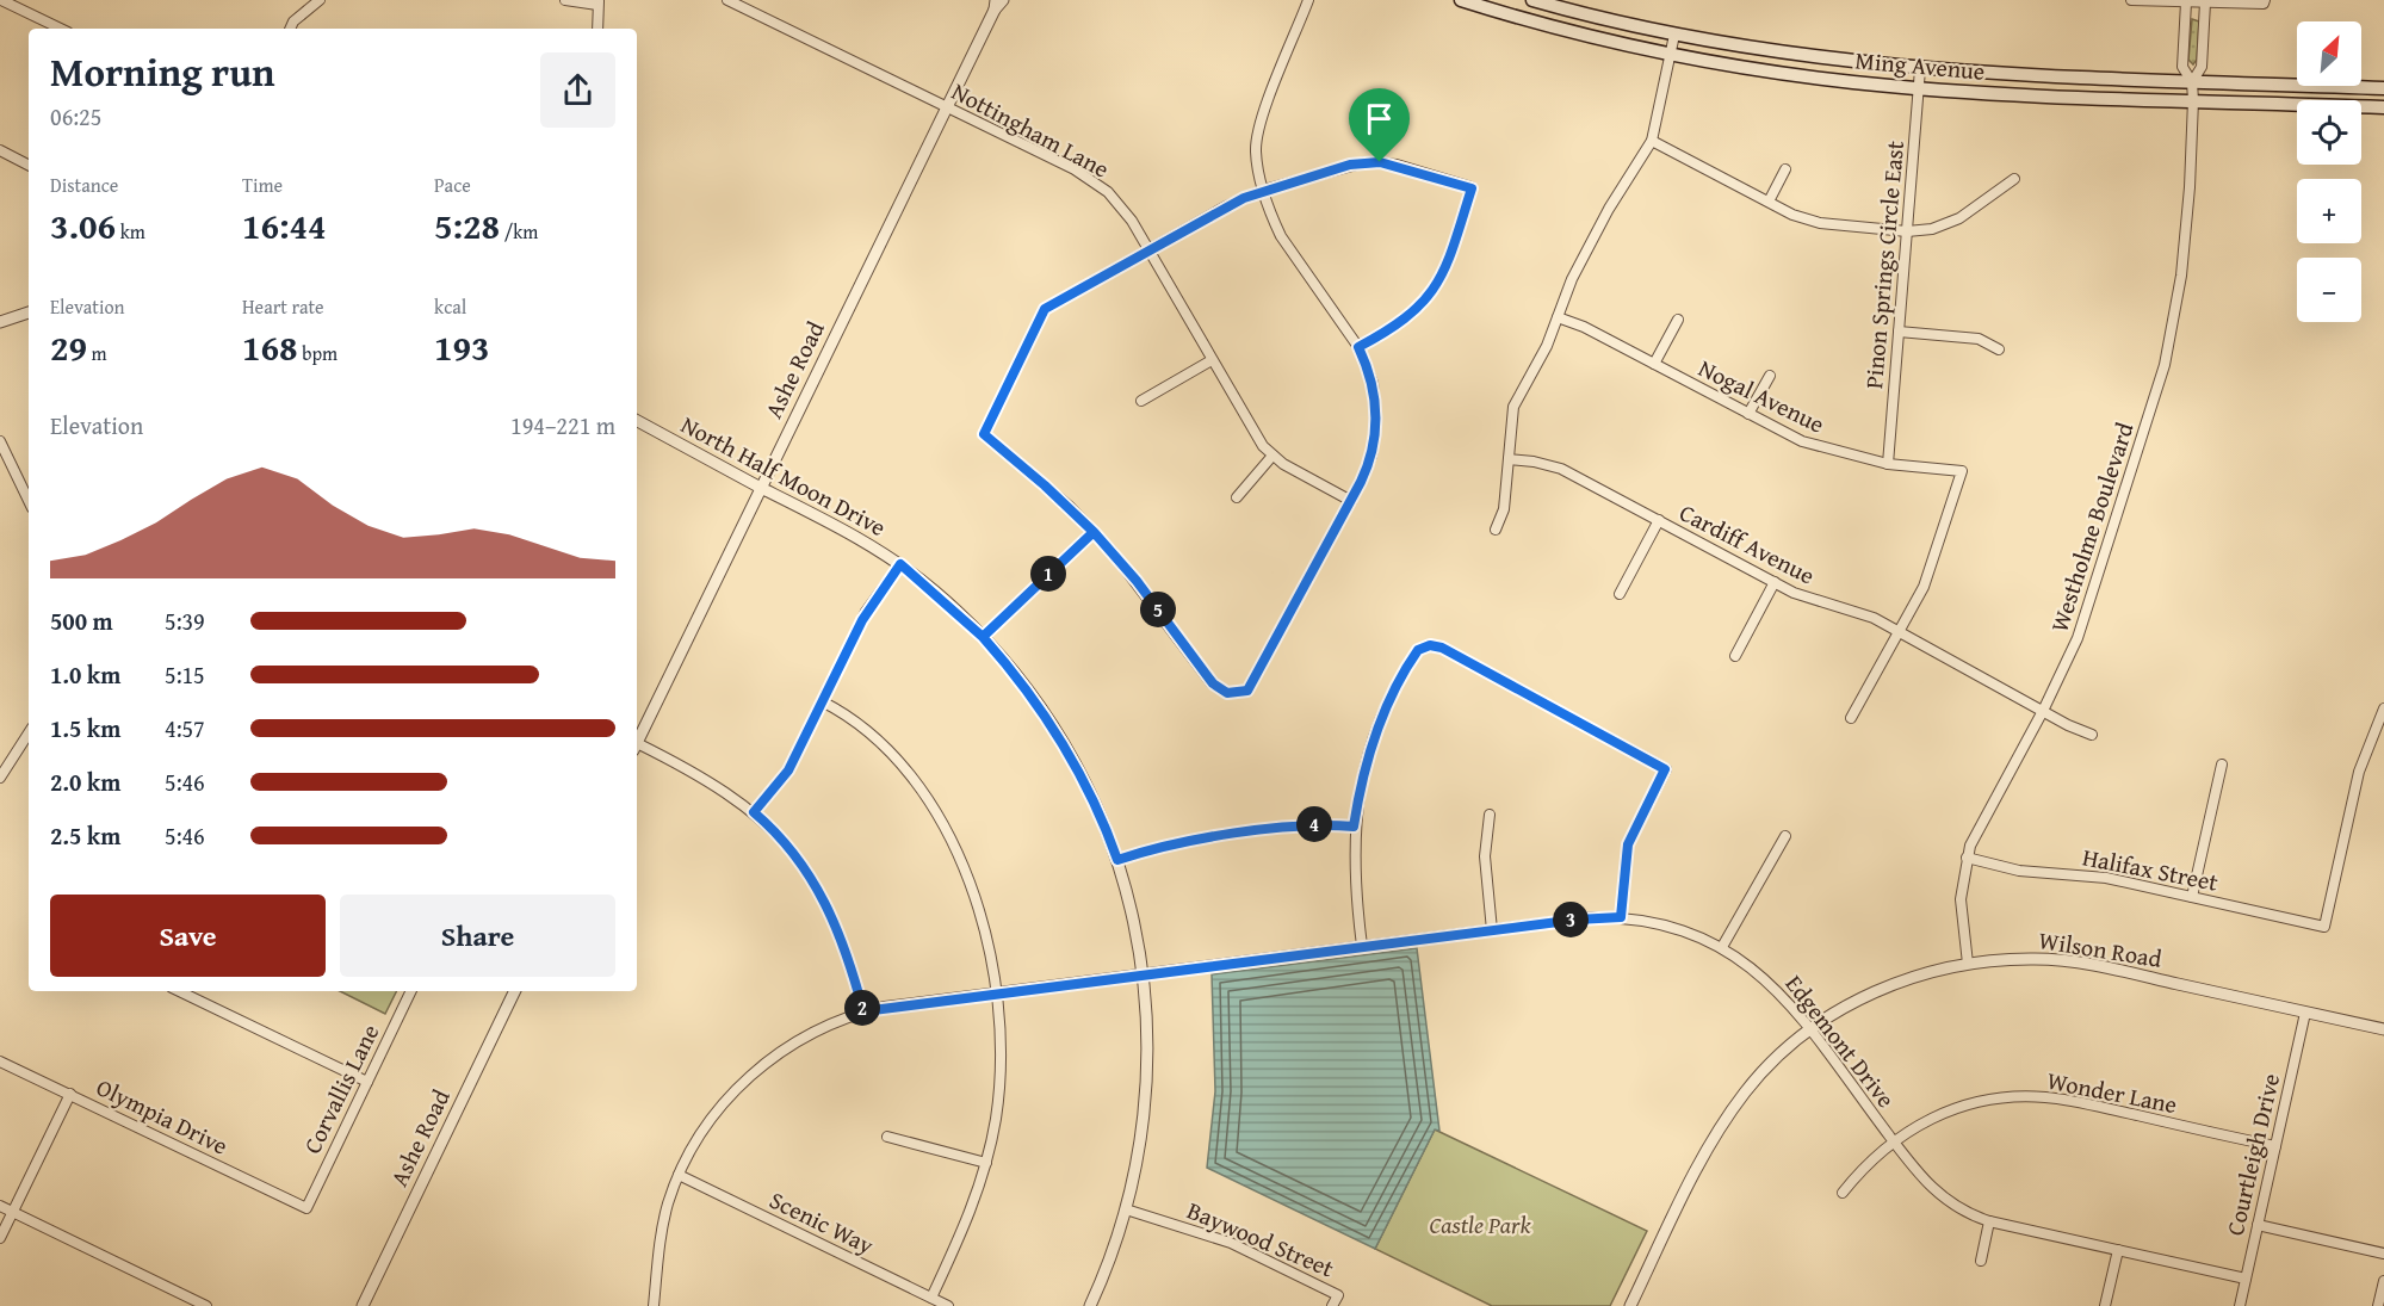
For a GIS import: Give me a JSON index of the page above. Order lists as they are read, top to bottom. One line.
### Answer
{"streets":{"main road":["Ming Avenue"],"street":["Nottingham Lane","Pinon Springs Circle East","Ashe Road","Nogal Avenue","North Half Moon Drive","Westholme Boulevard","Cardiff Avenue","Halifax Street","Wilson Road","Edgemont Drive","Corvallis Lane","Wonder Lane","Olympia Drive","Courtleigh Drive","Scenic Way","Baywood Street"]},"crossings":[["Ming Avenue","Pinon Springs Circle East"],["Ming Avenue","Westholme Boulevard"],["Nottingham Lane","Ashe Road"],["Pinon Springs Circle East","Nogal Avenue"],["Ashe Road","North Half Moon Drive"],["Nogal Avenue","Cardiff Avenue"],["North Half Moon Drive","Edgemont Drive"],["North Half Moon Drive","Baywood Street"],["Westholme Boulevard","Cardiff Avenue"],["Westholme Boulevard","Halifax Street"],["Westholme Boulevard","Wilson Road"],["Wilson Road","Edgemont Drive"],["Wilson Road","Courtleigh Drive"],["Edgemont Drive","Wonder Lane"],["Edgemont Drive","Courtleigh Drive"],["Edgemont Drive","Scenic Way"],["Corvallis Lane","Olympia Drive"],["Wonder Lane","Courtleigh Drive"]],"parks":["Castle Park"],"north":"top right","page":{"map_buttons":["+","−"],"heading":["Morning run","06:25"],"stats":[["Distance","3.06 km"],["Time","16:44"],["Pace","5:28 /km"],["Elevation","29 m"],["Heart rate","168 bpm"],["kcal","193"]],"chart":["Elevation","194–221 m"],"pins":["1","5","4","3","2"],"list":[{"name":"500 m","note":"5:39"},{"name":"1.0 km","note":"5:15"},{"name":"1.5 km","note":"4:57"},{"name":"2.0 km","note":"5:46"},{"name":"2.5 km","note":"5:46"}],"buttons":["Save","Share"]}}
